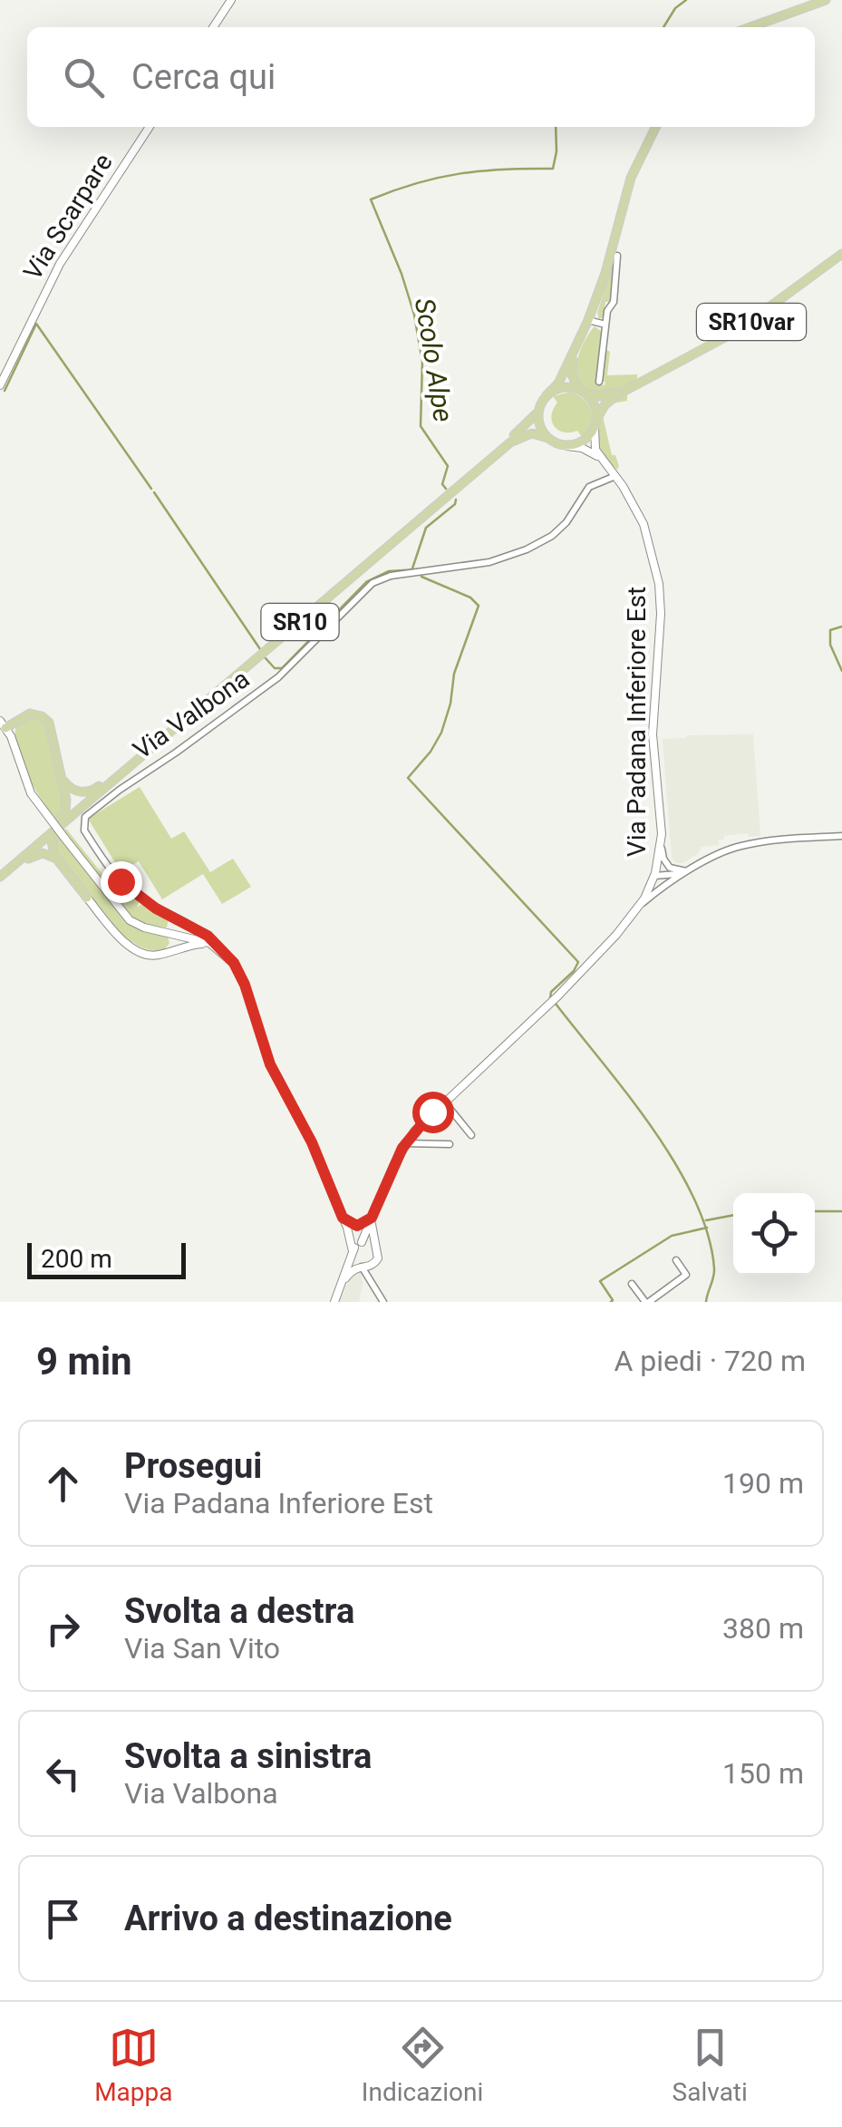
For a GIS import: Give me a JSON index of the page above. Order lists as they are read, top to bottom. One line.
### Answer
{"streets":{"main road":["SR10var","SR10"],"street":["Via Scarpare","Via Valbona","Via Padana Inferiore Est"]},"crossings":[["SR10var","SR10"],["SR10var","Via Padana Inferiore Est"],["SR10","Via Padana Inferiore Est"],["Via Valbona","Via Padana Inferiore Est"]],"water":["Scolo Alpe"],"scale_bar":"200 m","page":{"search":"Cerca qui","scale":"200 m","heading":["9 min","A piedi · 720 m"],"list":[["Prosegui","Via Padana Inferiore Est","190 m"],["Svolta a destra","Via San Vito","380 m"],["Svolta a sinistra","Via Valbona","150 m"],"Arrivo a destinazione"],"nav":["Mappa","Indicazioni","Salvati"]}}
